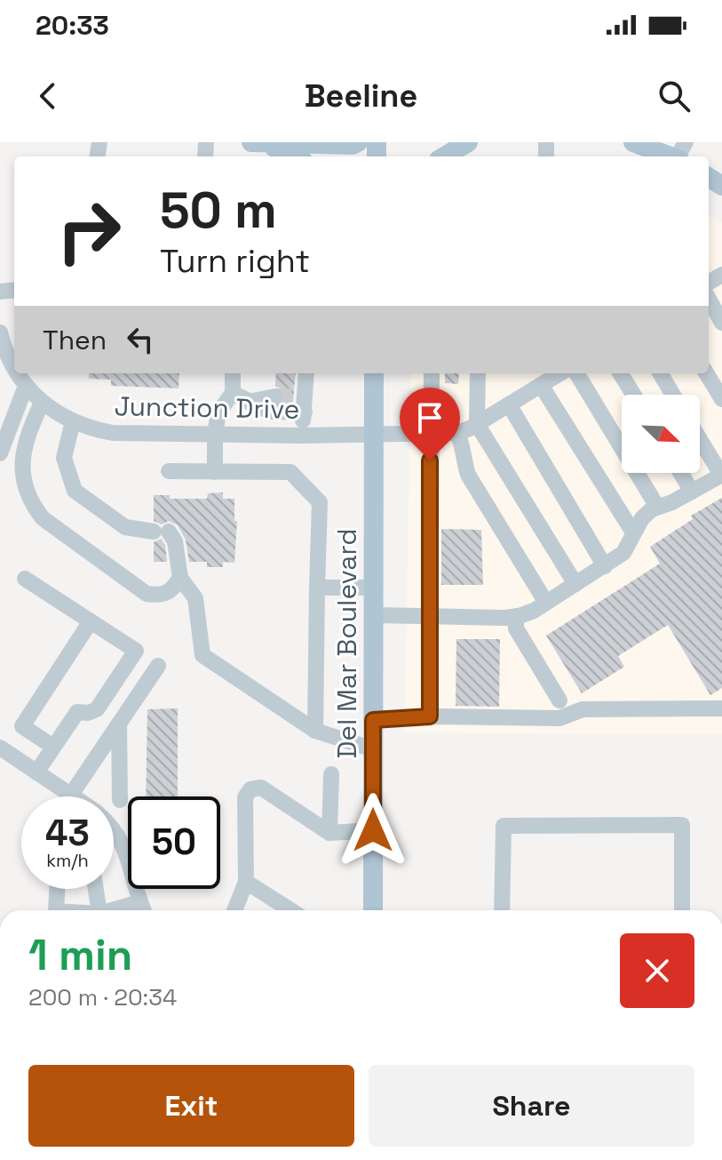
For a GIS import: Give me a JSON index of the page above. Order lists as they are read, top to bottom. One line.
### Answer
{"streets":{"main road":["Del Mar Boulevard"],"street":["Junction Drive"]},"crossings":[["Junction Drive","Del Mar Boulevard"]],"north":"bottom right","page":{"status":"20:33","header":"Beeline","turn":["50 m","Turn right"],"then":"Then","speed":"43 km/h","limit":"50","heading":["1 min","200 m · 20:34"],"buttons":["Exit","Share"]}}
